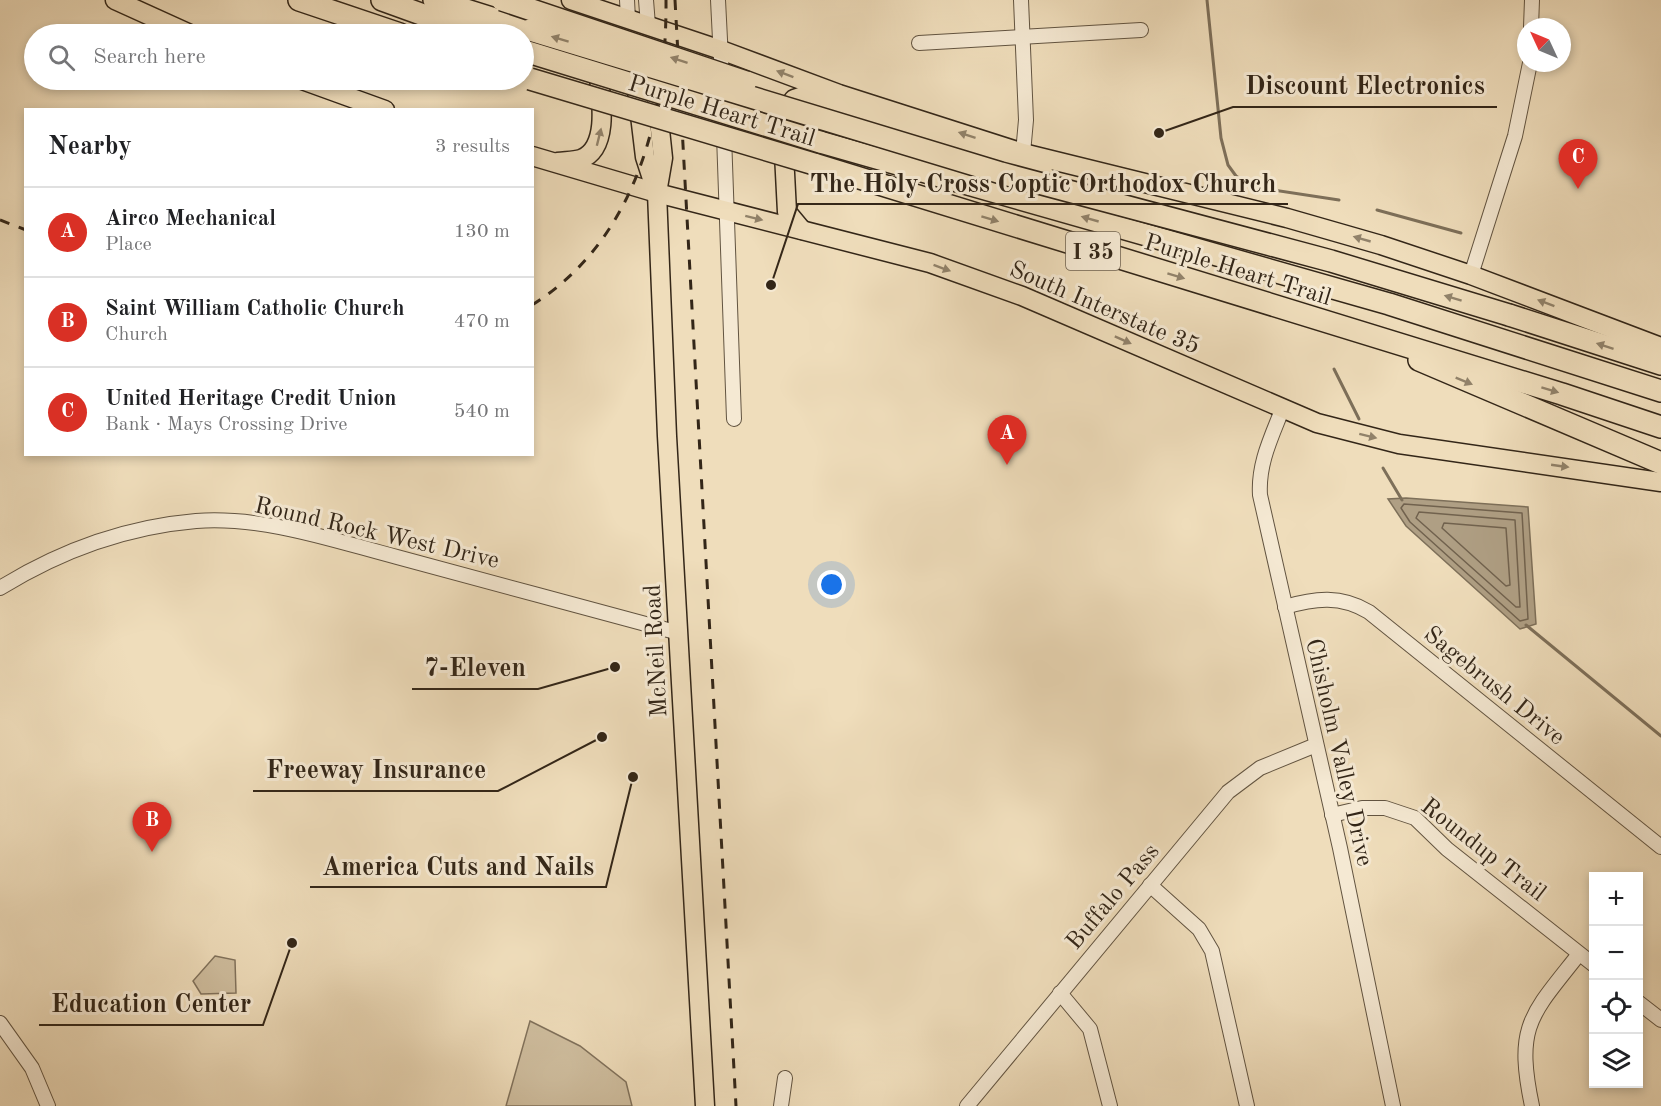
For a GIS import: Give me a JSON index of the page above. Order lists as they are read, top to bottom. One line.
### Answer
{"streets":{"highway":["Purple Heart Trail","I 35"],"main road":["South Interstate 35","McNeil Road"],"street":["Round Rock West Drive","Sagebrush Drive","Chisholm Valley Drive","Roundup Trail","Buffalo Pass"]},"crossings":[["South Interstate 35","McNeil Road"],["South Interstate 35","Chisholm Valley Drive"],["Round Rock West Drive","McNeil Road"],["Sagebrush Drive","Chisholm Valley Drive"],["Chisholm Valley Drive","Roundup Trail"],["Chisholm Valley Drive","Buffalo Pass"]],"places":["Discount Electronics","The Holy Cross Coptic Orthodox Church","7-Eleven","Freeway Insurance","America Cuts and Nails","Education Center"],"north":"top left","page":{"search":"Search here","heading":["Nearby","3 results"],"pins":["C","A","B"],"list":[{"mark":"A","name":"Airco Mechanical","note":"Place","value":"130 m"},{"mark":"B","name":"Saint William Catholic Church","note":"Church","value":"470 m"},{"mark":"C","name":"United Heritage Credit Union","note":"Bank · Mays Crossing Drive","value":"540 m"}],"map_buttons":["+","−"]}}
